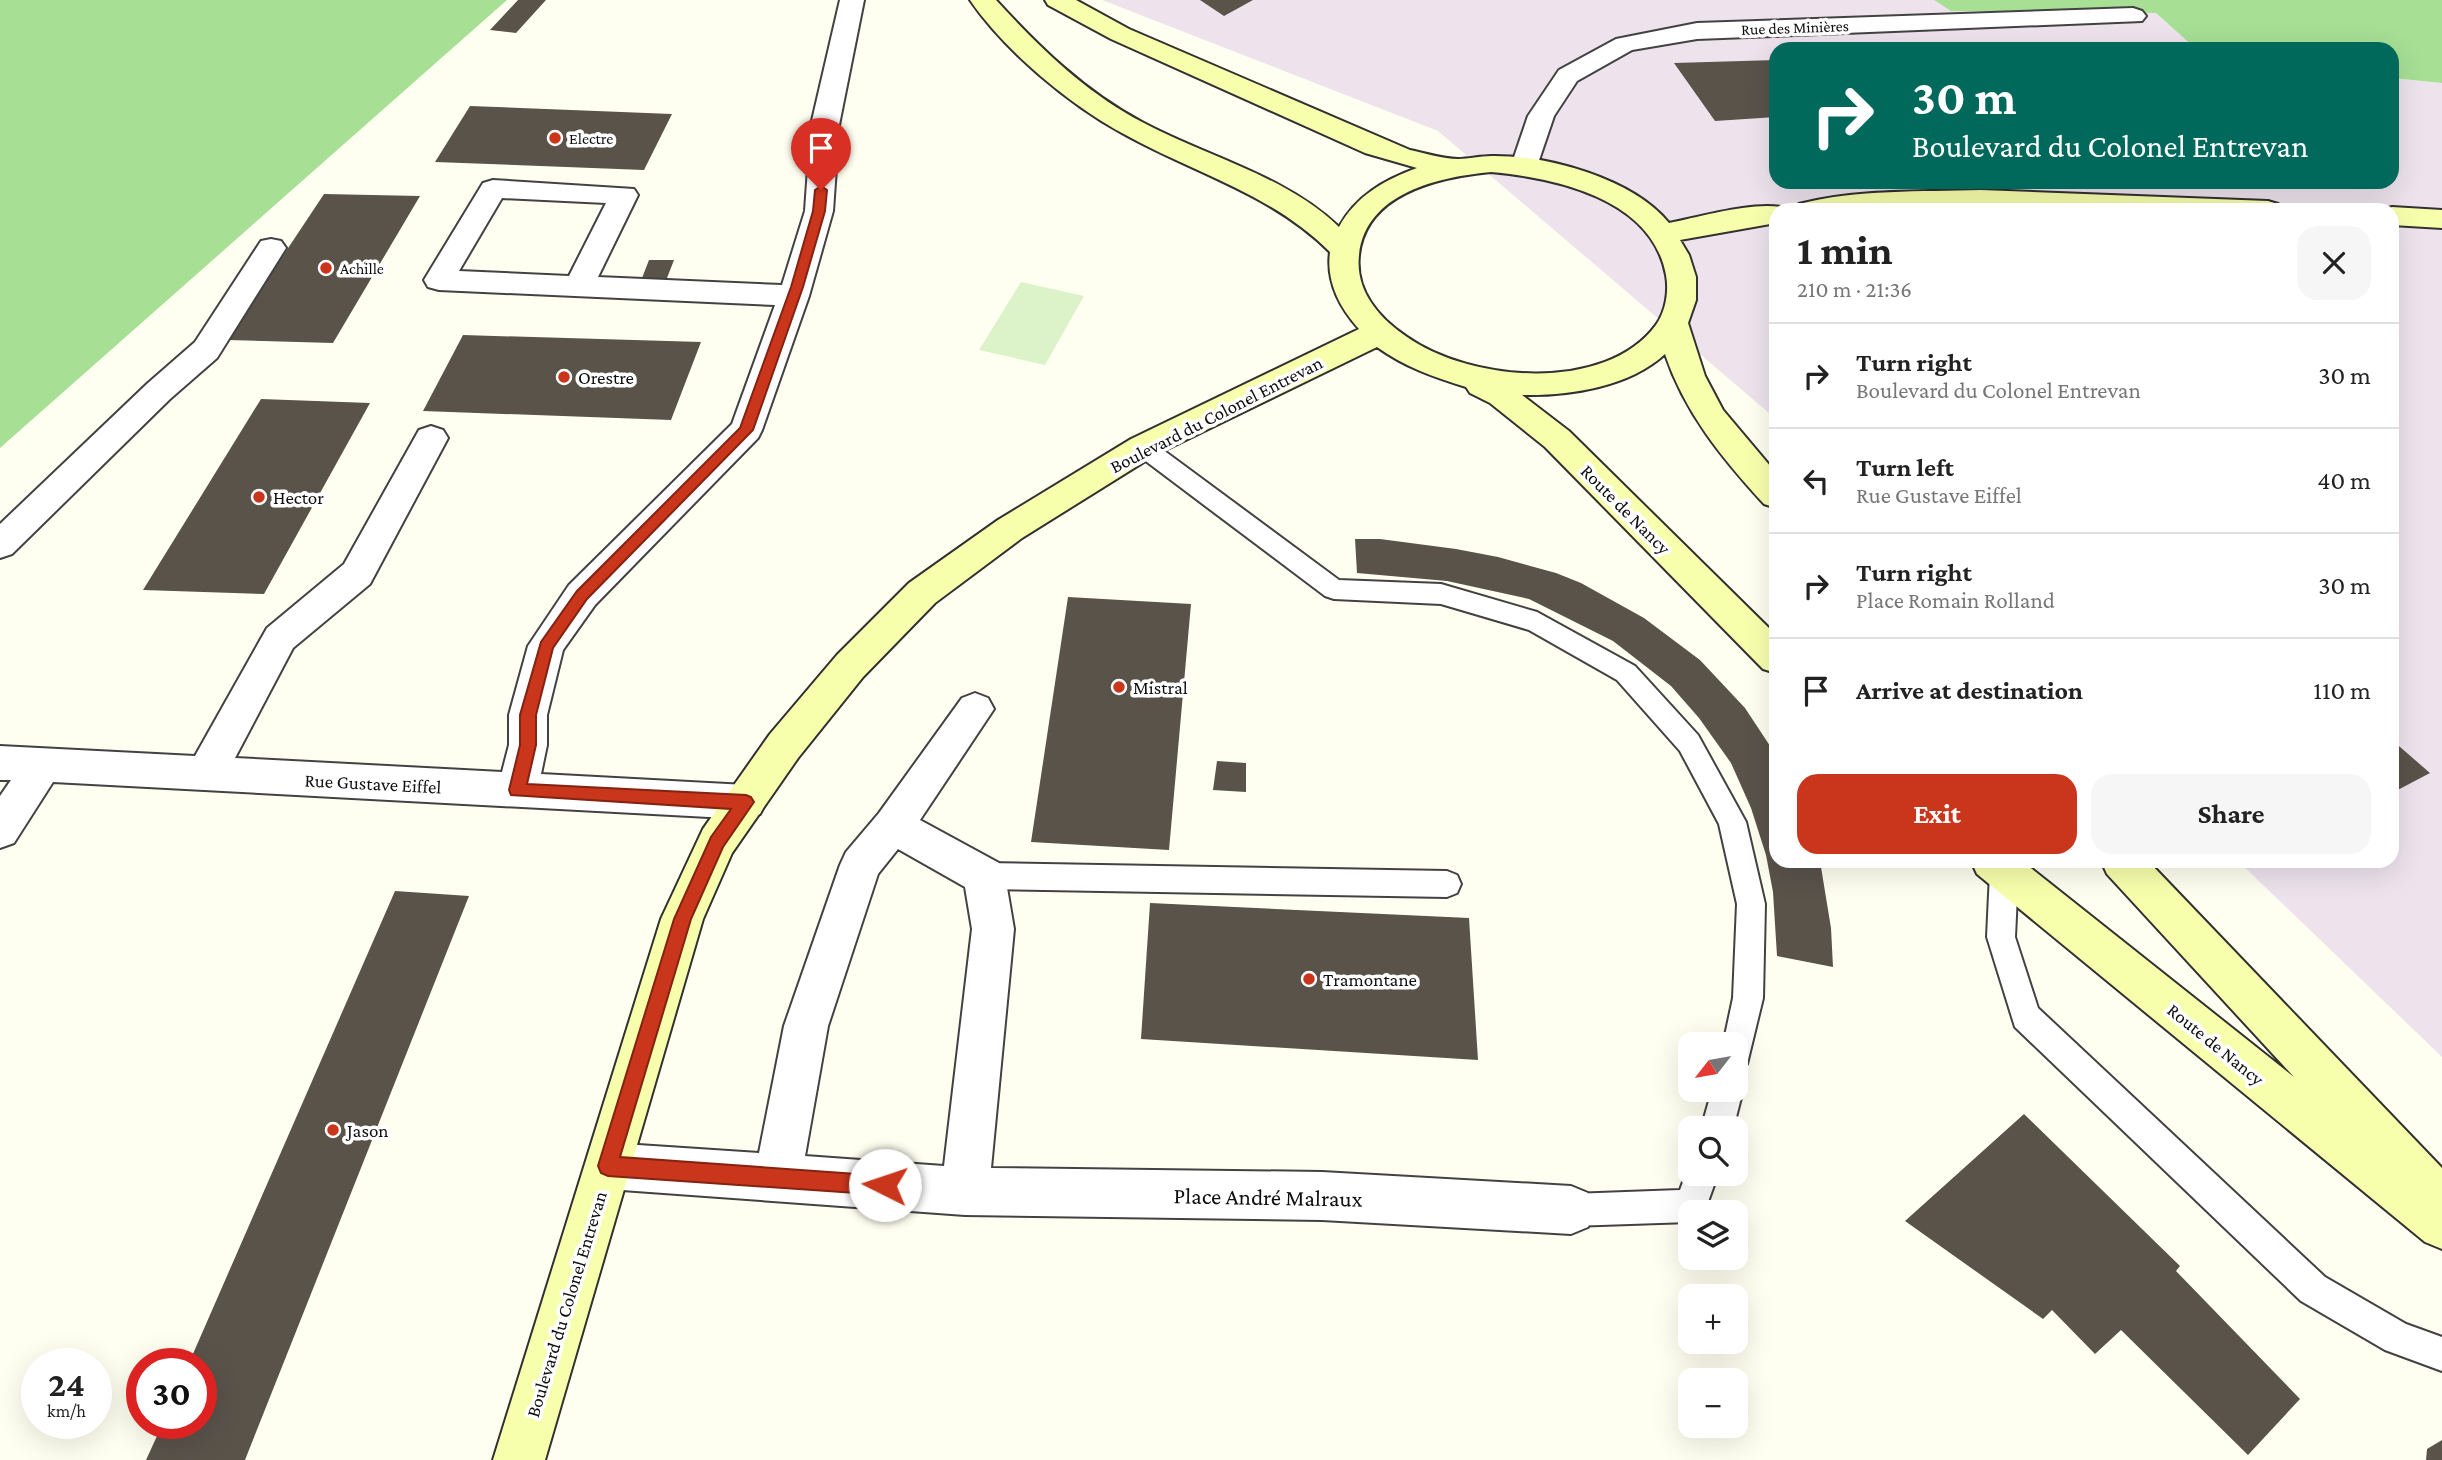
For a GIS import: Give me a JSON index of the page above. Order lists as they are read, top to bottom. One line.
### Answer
{"streets":{"main road":["Boulevard du Colonel Entrevan","Route de Nancy"],"street":["Rue des Minières","Rue Gustave Eiffel","Place André Malraux"]},"crossings":[["Boulevard du Colonel Entrevan","Rue Gustave Eiffel"],["Boulevard du Colonel Entrevan","Place André Malraux"]],"places":["Electre","Achille","Orestre","Hector","Mistral","Tramontane","Jason"],"north":"bottom left","page":{"turn":["30 m","Boulevard du Colonel Entrevan"],"heading":["1 min","210 m · 21:36"],"list":[{"name":"Turn right","note":"Boulevard du Colonel Entrevan","value":"30 m"},{"name":"Turn left","note":"Rue Gustave Eiffel","value":"40 m"},{"name":"Turn right","note":"Place Romain Rolland","value":"30 m"},{"name":"Arrive at destination","value":"110 m"}],"buttons":["Exit","Share"],"map_buttons":["+","−"],"speed":"24 km/h","limit":"30"}}
